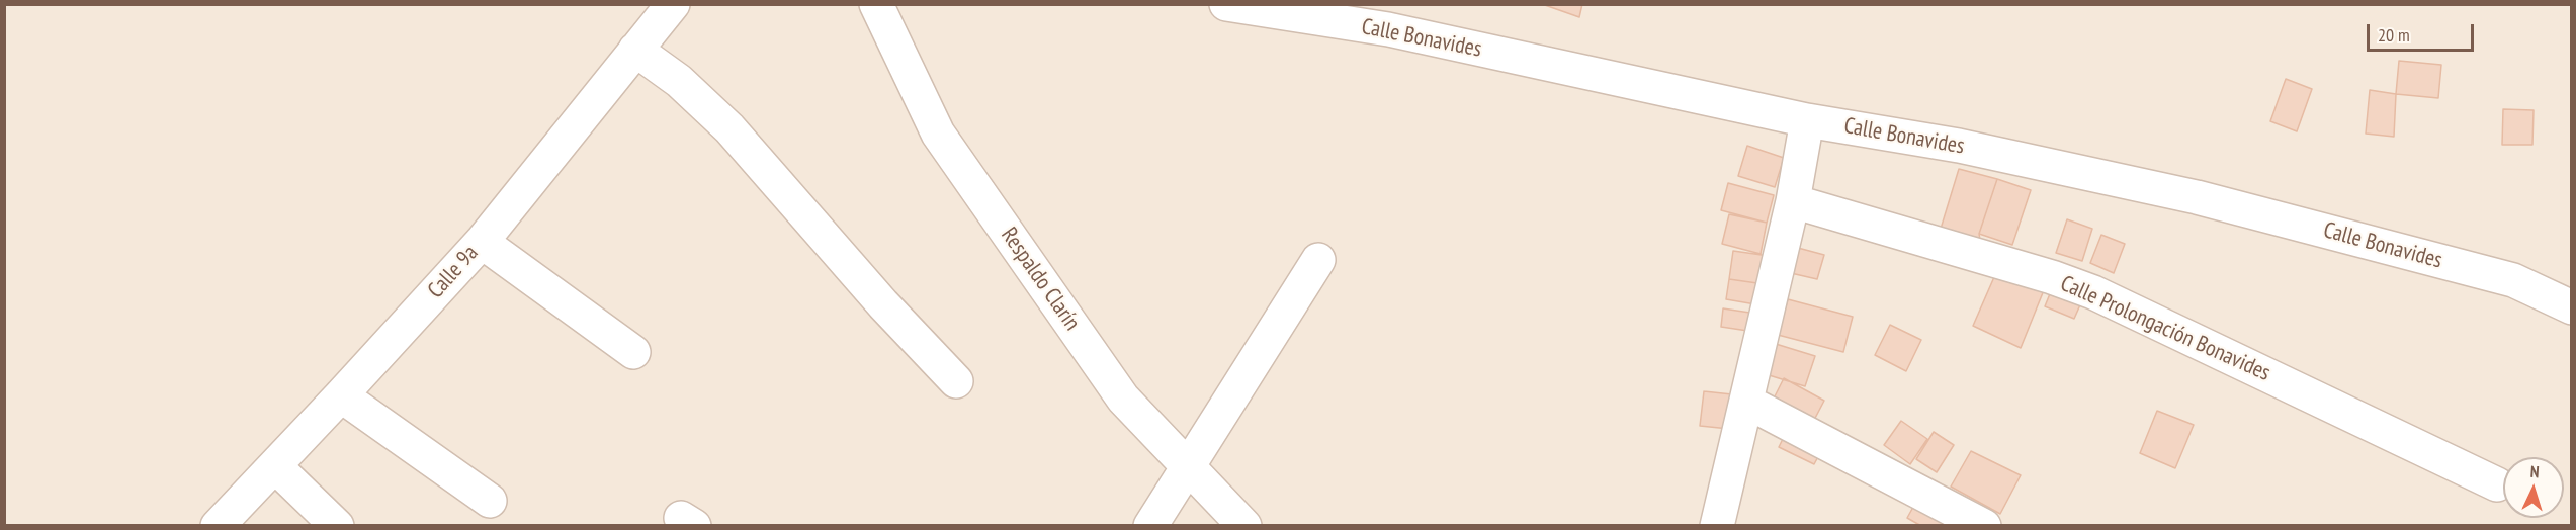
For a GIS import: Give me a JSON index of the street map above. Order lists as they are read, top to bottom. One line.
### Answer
{"streets":{"street":["Calle Bonavides","Calle 9a","Respaldo Clarín","Calle Prolongación Bonavides"]},"scale_bar":"20 m","north":"top"}
